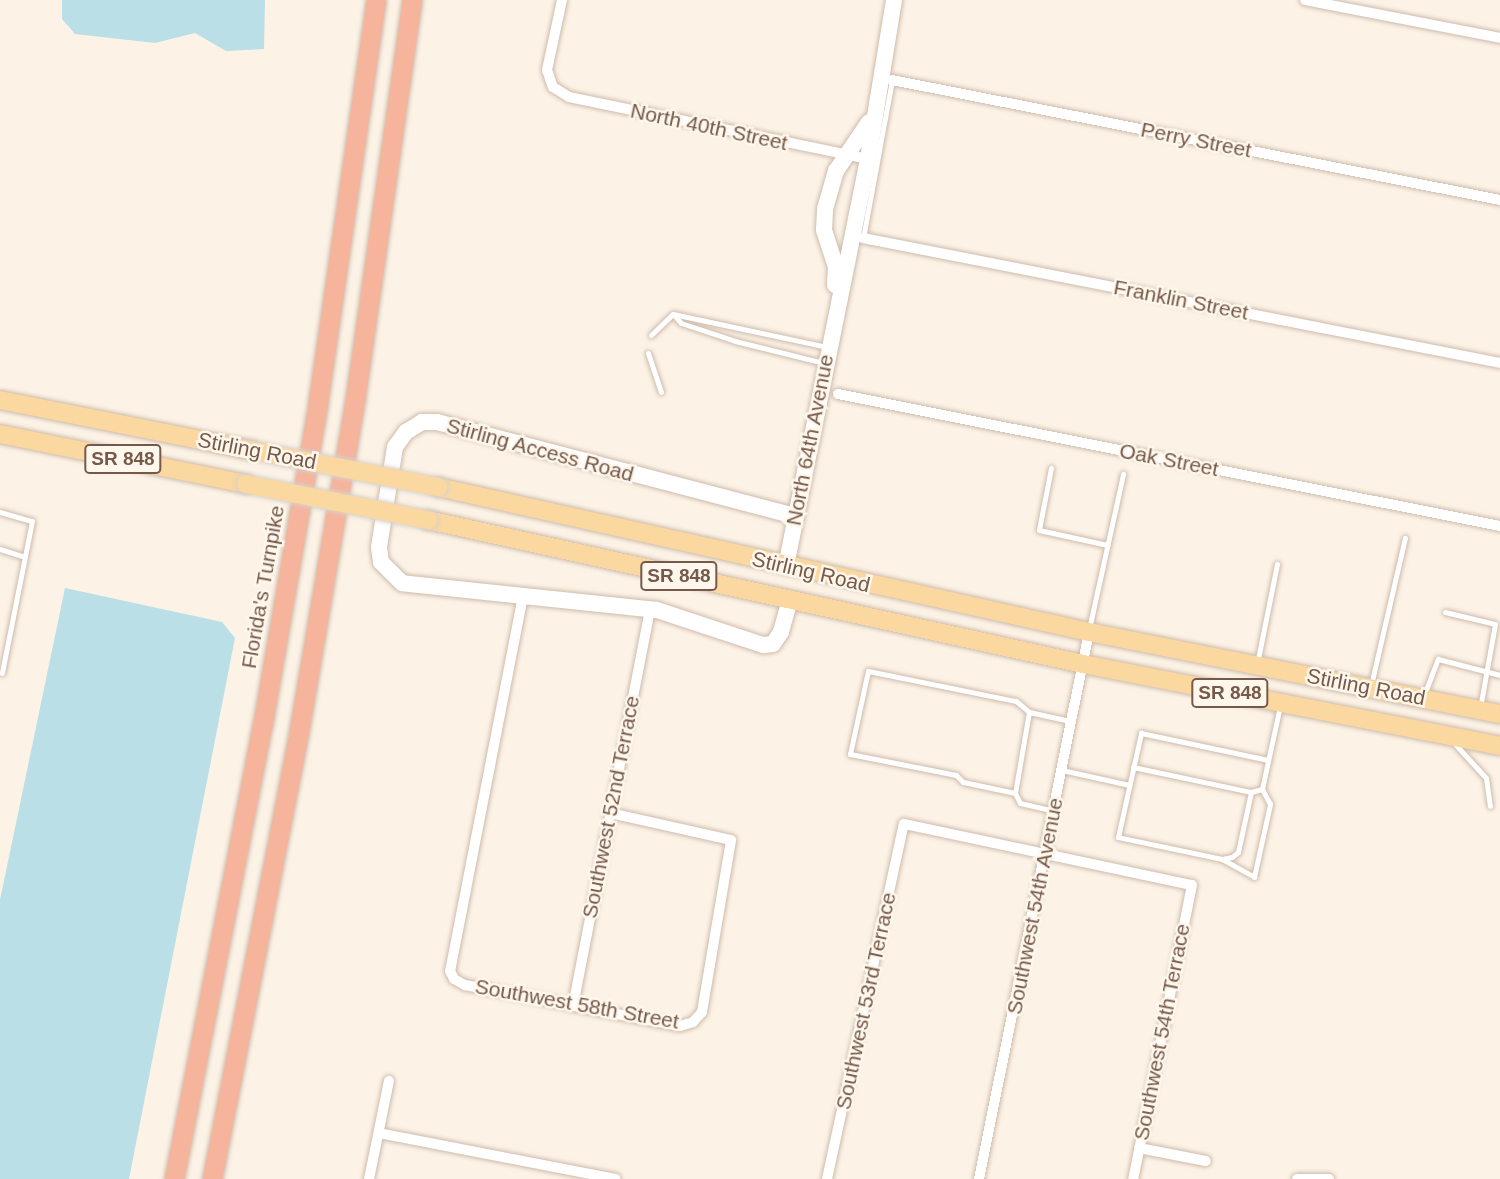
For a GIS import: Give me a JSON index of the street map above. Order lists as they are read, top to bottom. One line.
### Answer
{"streets":{"highway":["Florida's Turnpike"],"main road":["Stirling Road","SR 848"],"street":["North 40th Street","Perry Street","Franklin Street","North 64th Avenue","Stirling Access Road","Oak Street","Southwest 52nd Terrace","Southwest 54th Avenue","Southwest 53rd Terrace","Southwest 58th Street","Southwest 54th Terrace"]},"crossings":[["North 40th Street","North 64th Avenue"],["North 64th Avenue","Stirling Access Road"],["North 64th Avenue","Stirling Road"],["Stirling Access Road","Stirling Road"],["Stirling Access Road","Southwest 52nd Terrace"],["Stirling Access Road","Southwest 58th Street"],["Stirling Road","Southwest 54th Avenue"],["Southwest 52nd Terrace","Southwest 58th Street"],["Southwest 54th Avenue","Southwest 53rd Terrace"],["Southwest 54th Avenue","Southwest 54th Terrace"],["Southwest 53rd Terrace","Southwest 54th Terrace"]]}
